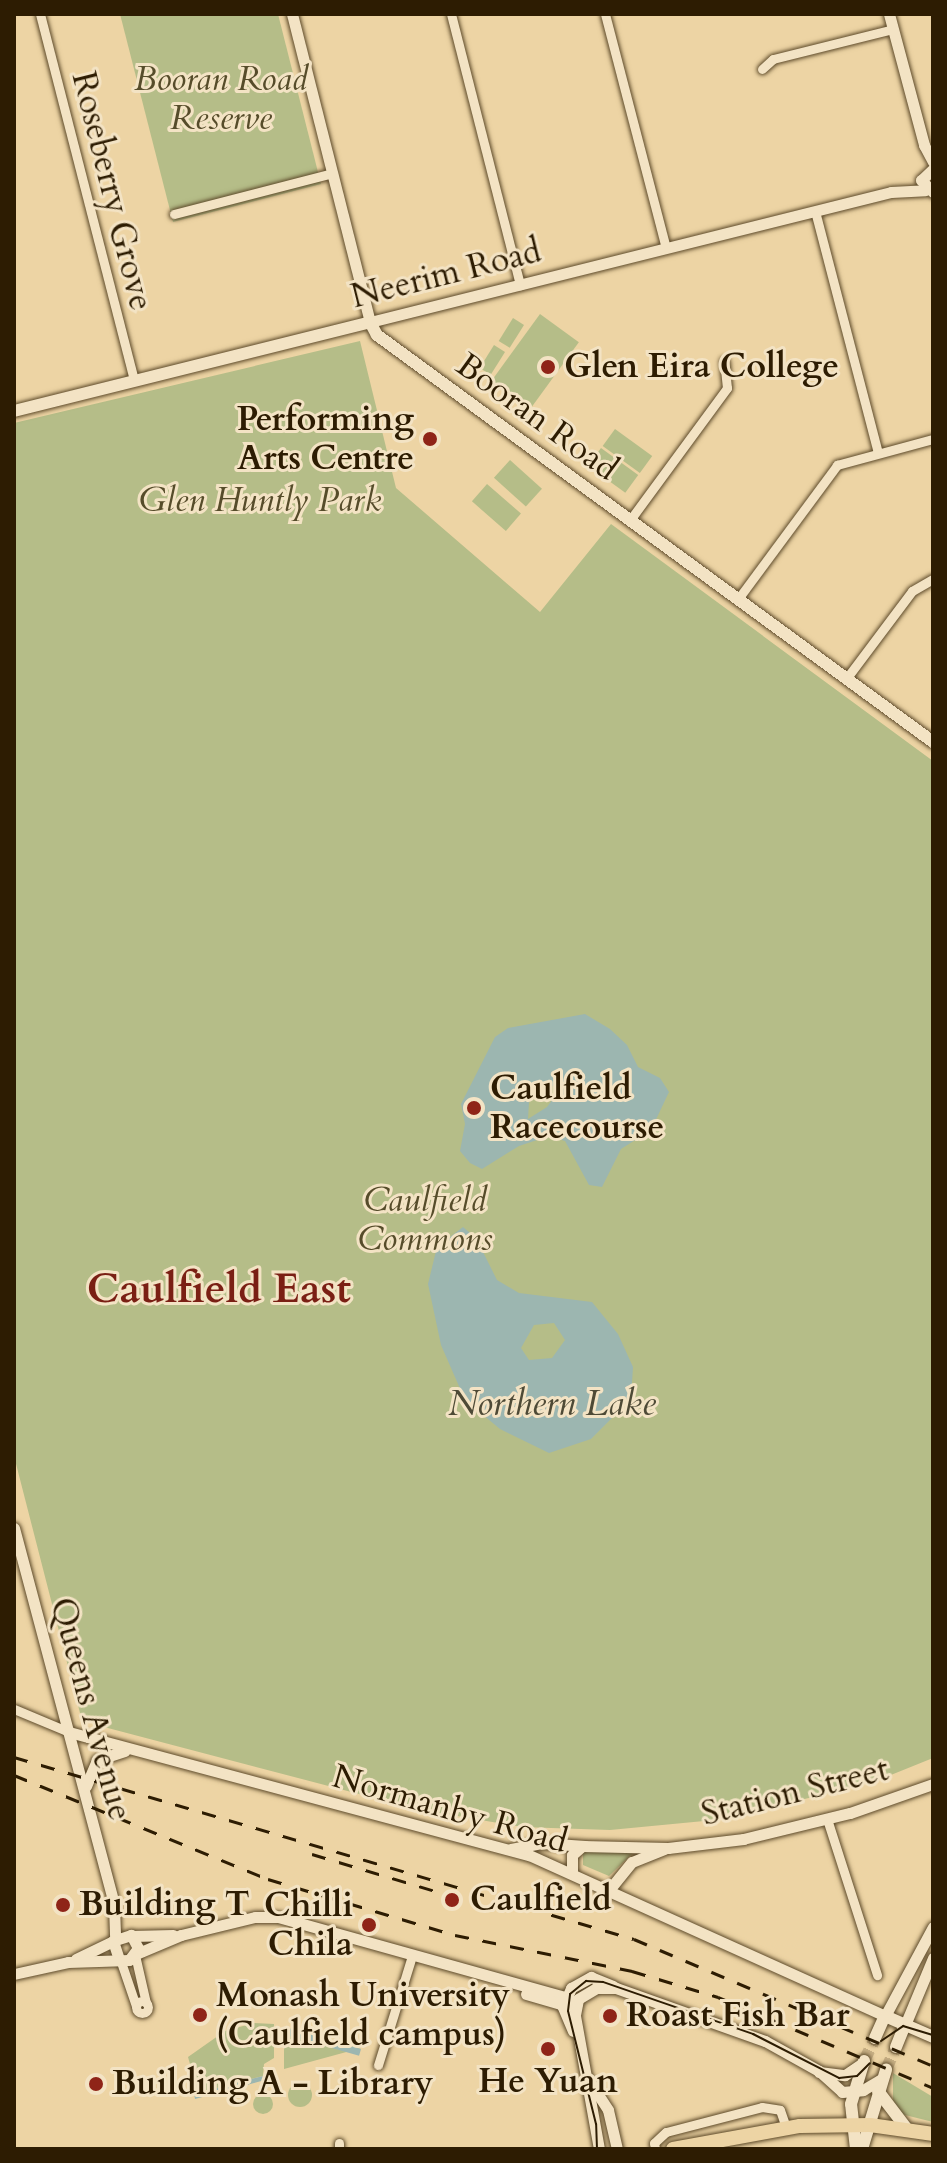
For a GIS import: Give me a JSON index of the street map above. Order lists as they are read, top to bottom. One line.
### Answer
{"streets":{"main road":["Neerim Road","Booran Road","Normanby Road"],"street":["Roseberry Grove","Queens Avenue","Station Street"]},"crossings":[["Roseberry Grove","Neerim Road"],["Neerim Road","Booran Road"],["Queens Avenue","Normanby Road"],["Station Street","Normanby Road"]],"districts":["Caulfield East"],"water":["Northern Lake"],"parks":["Booran Road Reserve","Glen Huntly Park","Caulfield Commons"],"places":["Glen Eira College","Performing Arts Centre","Caulfield Racecourse","Caulfield","Building T","Chilli Chila","Monash University (Caulfield campus)","Roast Fish Bar","He Yuan","Building A - Library"]}
